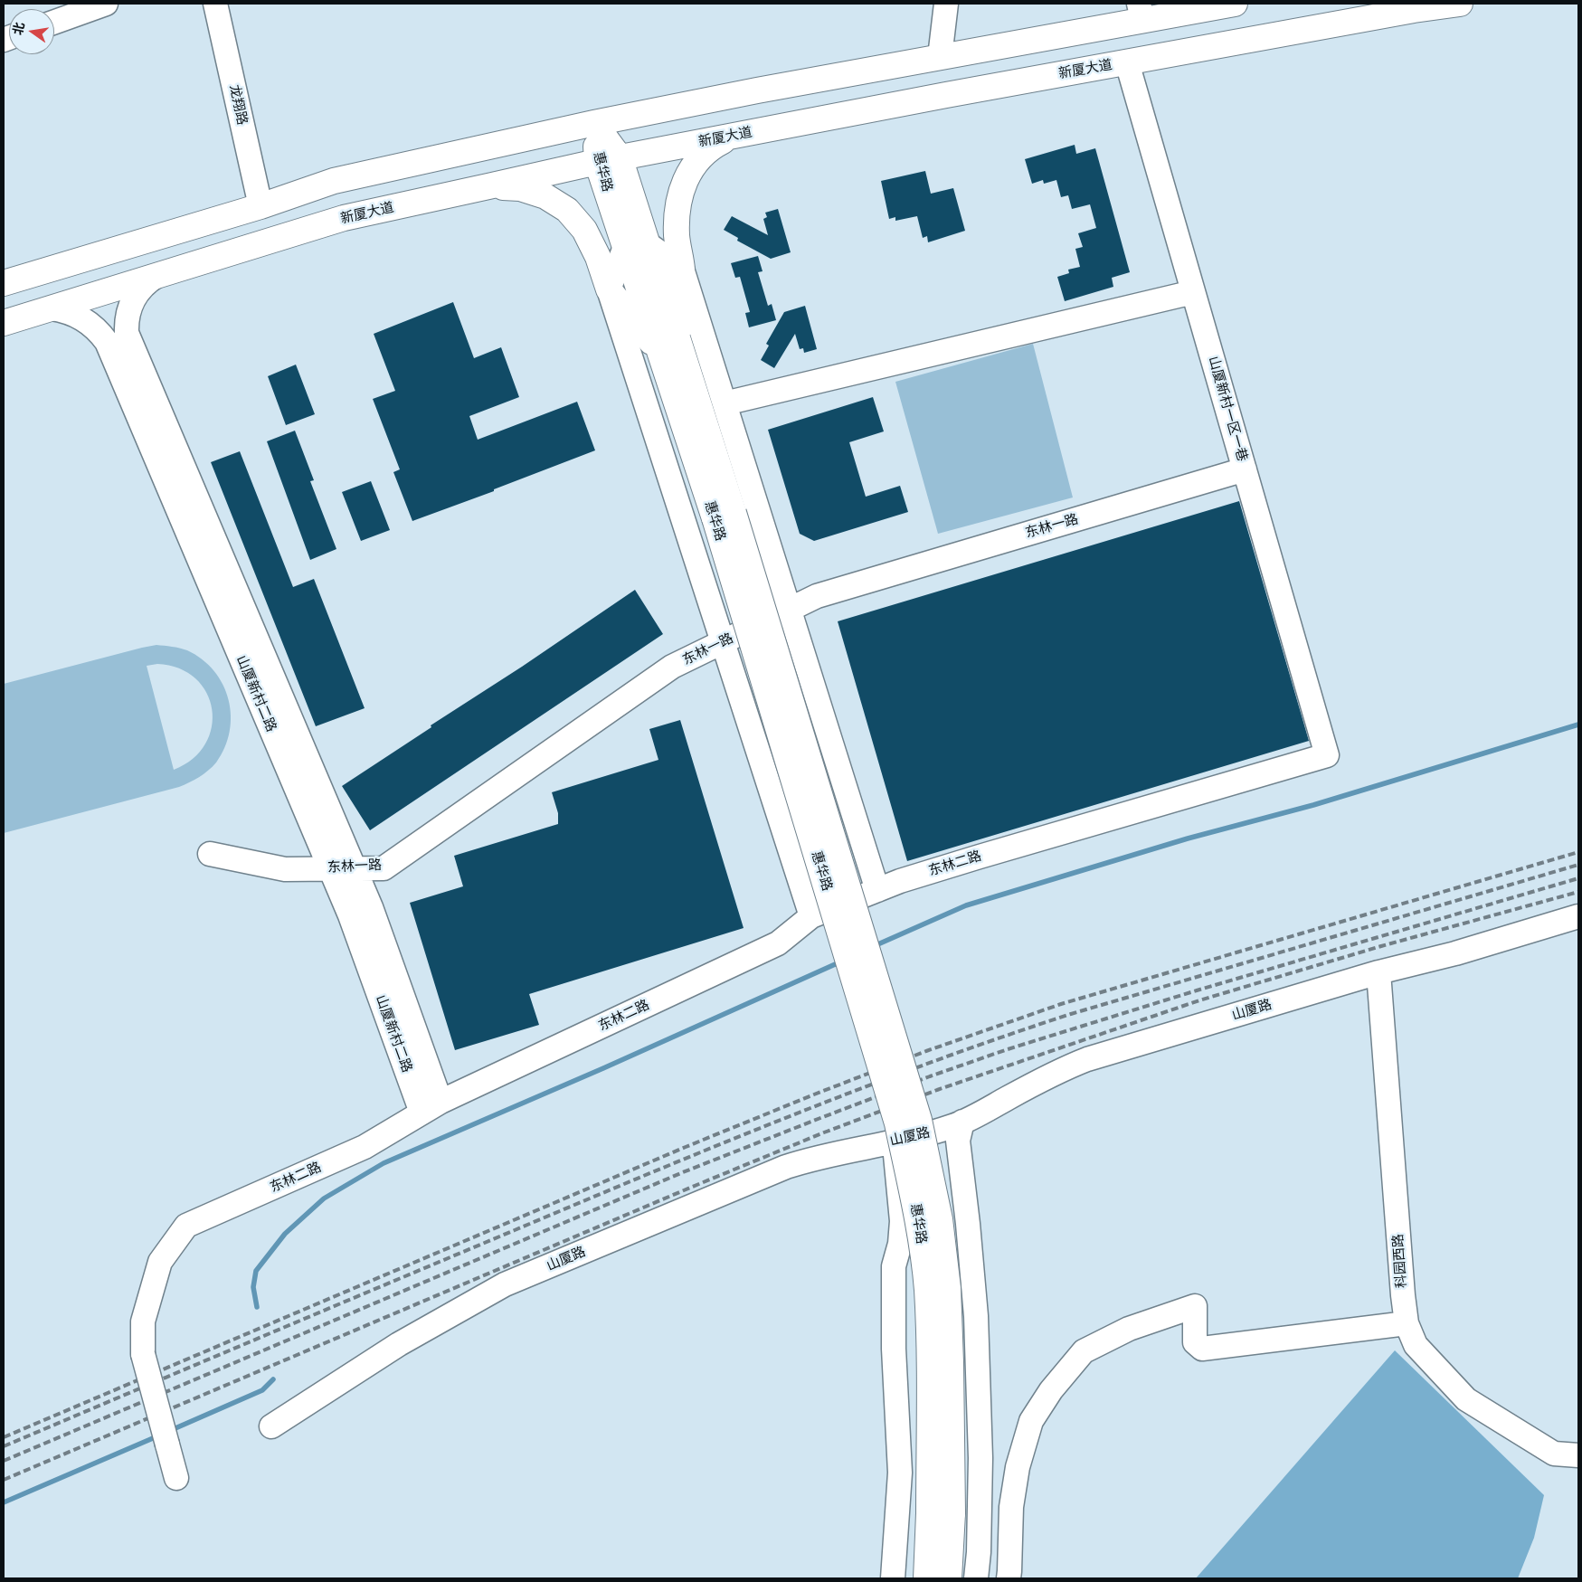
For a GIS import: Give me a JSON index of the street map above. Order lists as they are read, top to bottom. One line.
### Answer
{"streets":{"main road":["新厦大道","惠华路"],"street":["龙翔路","山厦新村一区一巷","东林一路","山厦新村二路","东林二路","山厦路","科园西路"]},"crossings":[["新厦大道","惠华路"],["新厦大道","山厦新村一区一巷"],["新厦大道","山厦新村二路"],["山厦新村一区一巷","东林一路"],["山厦新村一区一巷","东林二路"],["东林一路","山厦新村二路"],["山厦新村二路","东林二路"],["山厦路","科园西路"]],"north":"left"}
